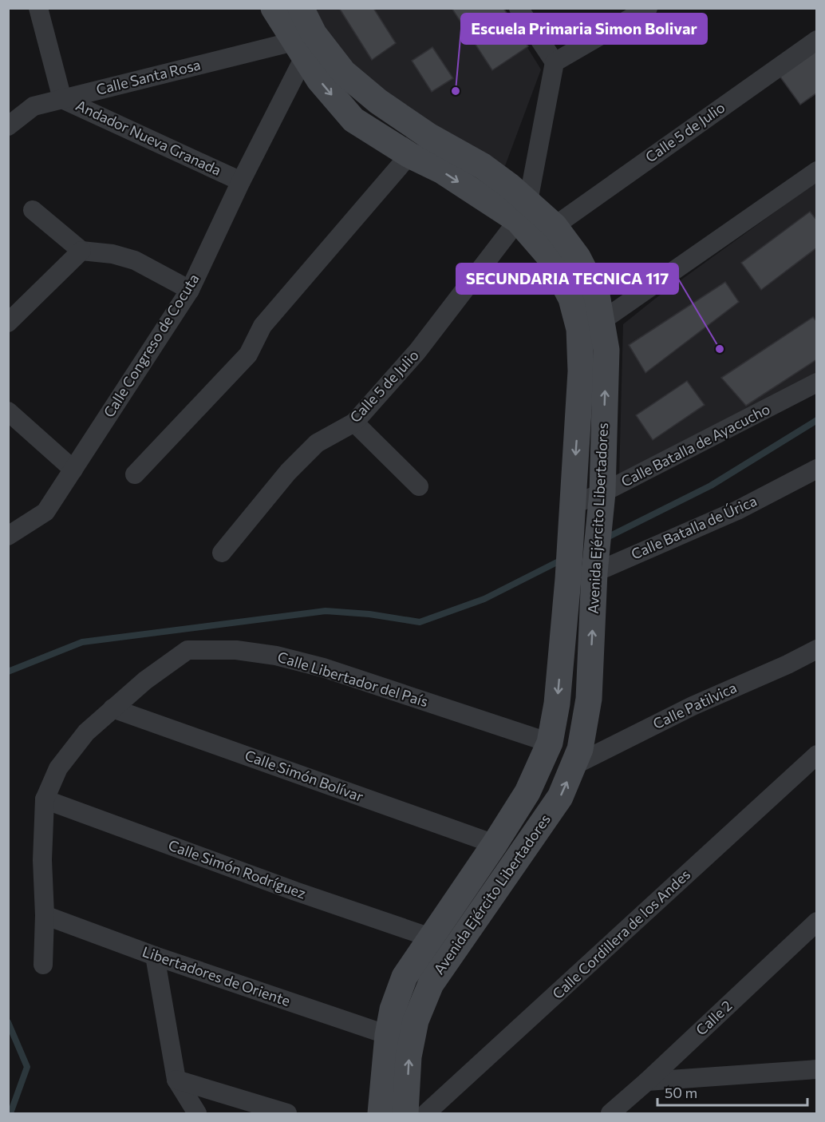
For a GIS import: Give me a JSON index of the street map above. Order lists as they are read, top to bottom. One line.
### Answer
{"streets":{"main road":["Avenida Ejército Libertadores"],"street":["Calle Santa Rosa","Calle 5 de Julio","Andador Nueva Granada","Calle Congreso de Cocuta","Calle Batalla de Ayacucho","Calle Batalla de Úrica","Calle Libertador del País","Calle Patilvica","Calle Simón Bolívar","Calle Simón Rodríguez","Calle Cordillera de los Andes","Libertadores de Oriente","Calle 2"]},"crossings":[["Calle Santa Rosa","Andador Nueva Granada"],["Calle Santa Rosa","Calle Congreso de Cocuta"],["Calle Santa Rosa","Avenida Ejército Libertadores"],["Calle 5 de Julio","Avenida Ejército Libertadores"],["Andador Nueva Granada","Calle Congreso de Cocuta"],["Calle Congreso de Cocuta","Avenida Ejército Libertadores"],["Calle Batalla de Ayacucho","Avenida Ejército Libertadores"],["Avenida Ejército Libertadores","Calle Batalla de Úrica"],["Avenida Ejército Libertadores","Calle Libertador del País"],["Avenida Ejército Libertadores","Calle Patilvica"],["Avenida Ejército Libertadores","Calle Simón Bolívar"],["Avenida Ejército Libertadores","Calle Simón Rodríguez"],["Avenida Ejército Libertadores","Libertadores de Oriente"],["Calle Libertador del País","Calle Simón Bolívar"],["Calle Libertador del País","Calle Simón Rodríguez"]],"places":["Escuela Primaria Simon Bolivar","SECUNDARIA TECNICA 117"],"scale_bar":"50 m"}
